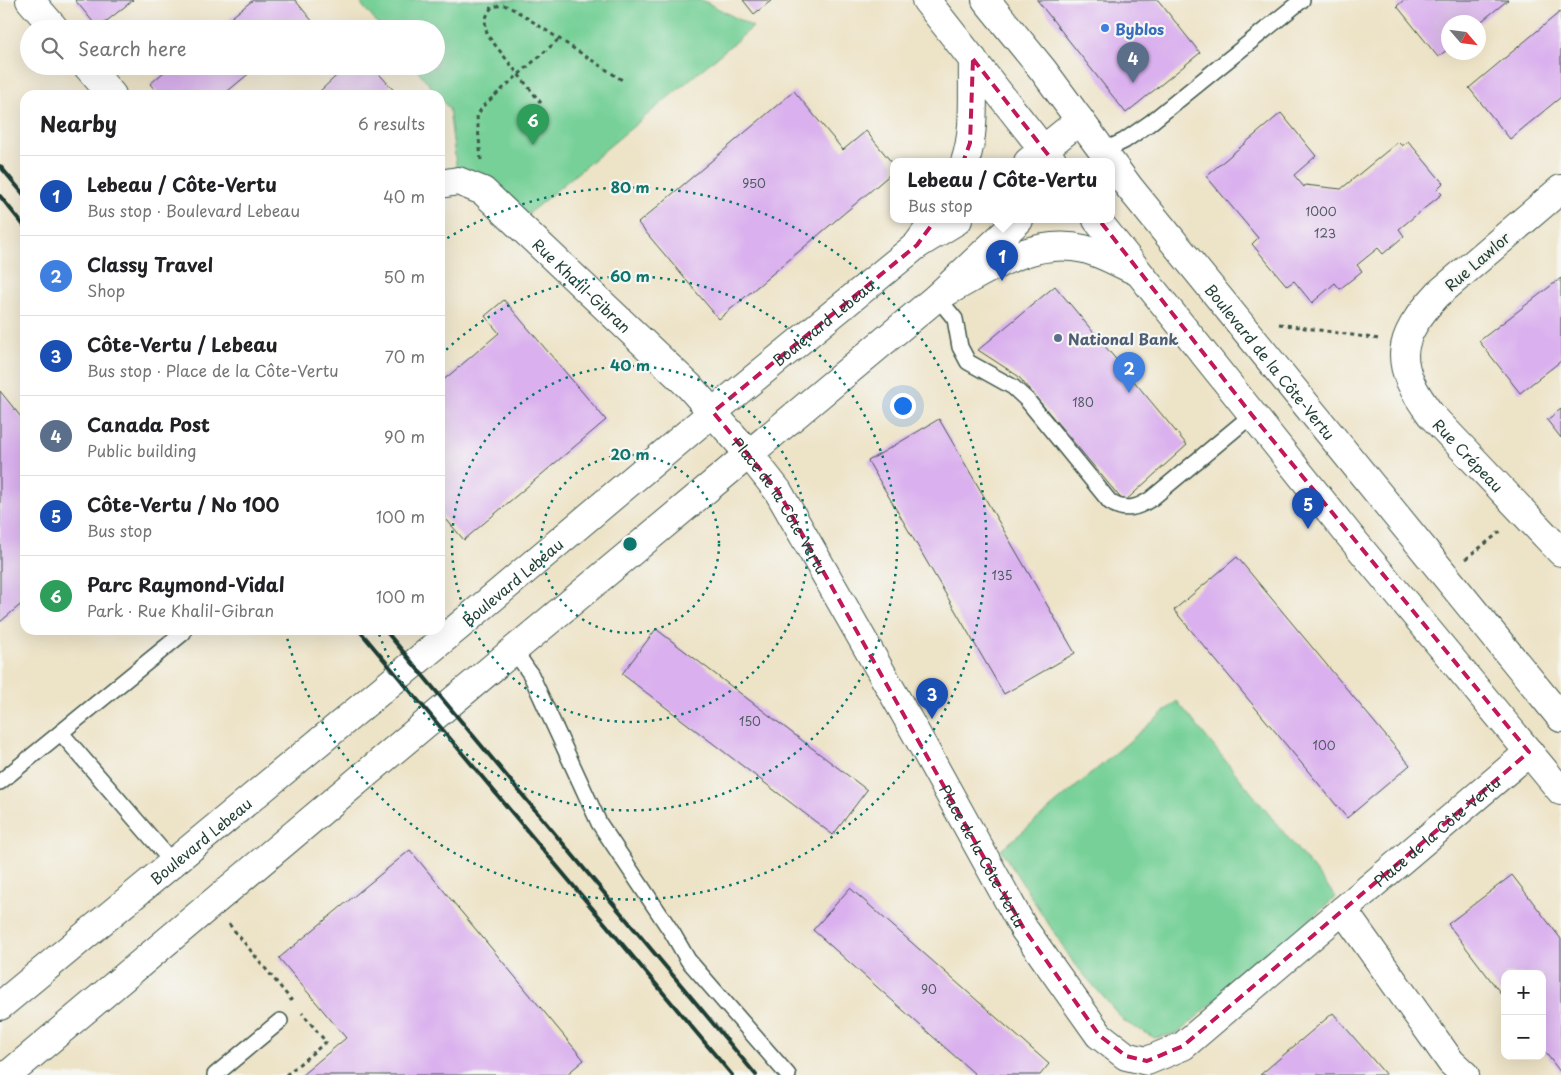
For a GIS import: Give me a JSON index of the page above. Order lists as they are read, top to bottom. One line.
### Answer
{"streets":{"street":["Rue Lawlor","Rue Khalil-Gibran","Boulevard Lebeau","Boulevard de la Côte-Vertu","Rue Crépeau","Place de la Côte-Vertu"]},"crossings":[["Rue Lawlor","Rue Crépeau"],["Rue Khalil-Gibran","Boulevard Lebeau"],["Rue Khalil-Gibran","Place de la Côte-Vertu"],["Boulevard Lebeau","Place de la Côte-Vertu"]],"places":["Byblos","National Bank"],"house_numbers":["950","1000","123","180","135","150","100","90"],"north":"bottom right","page":{"search":"Search here","pins":["4","6","1","2","5","3"],"heading":["Nearby","6 results"],"list":[{"mark":"1","name":"Lebeau / Côte-Vertu","note":"Bus stop · Boulevard Lebeau","value":"40 m"},{"mark":"2","name":"Classy Travel","note":"Shop","value":"50 m"},{"mark":"3","name":"Côte-Vertu / Lebeau","note":"Bus stop · Place de la Côte-Vertu","value":"70 m"},{"mark":"4","name":"Canada Post","note":"Public building","value":"90 m"},{"mark":"5","name":"Côte-Vertu / No 100","note":"Bus stop","value":"100 m"},{"mark":"6","name":"Parc Raymond-Vidal","note":"Park · Rue Khalil-Gibran","value":"100 m"}],"popup":["Lebeau / Côte-Vertu","Bus stop"],"map_buttons":["+","−"]},"rings":["80 m","60 m","40 m","20 m"]}
